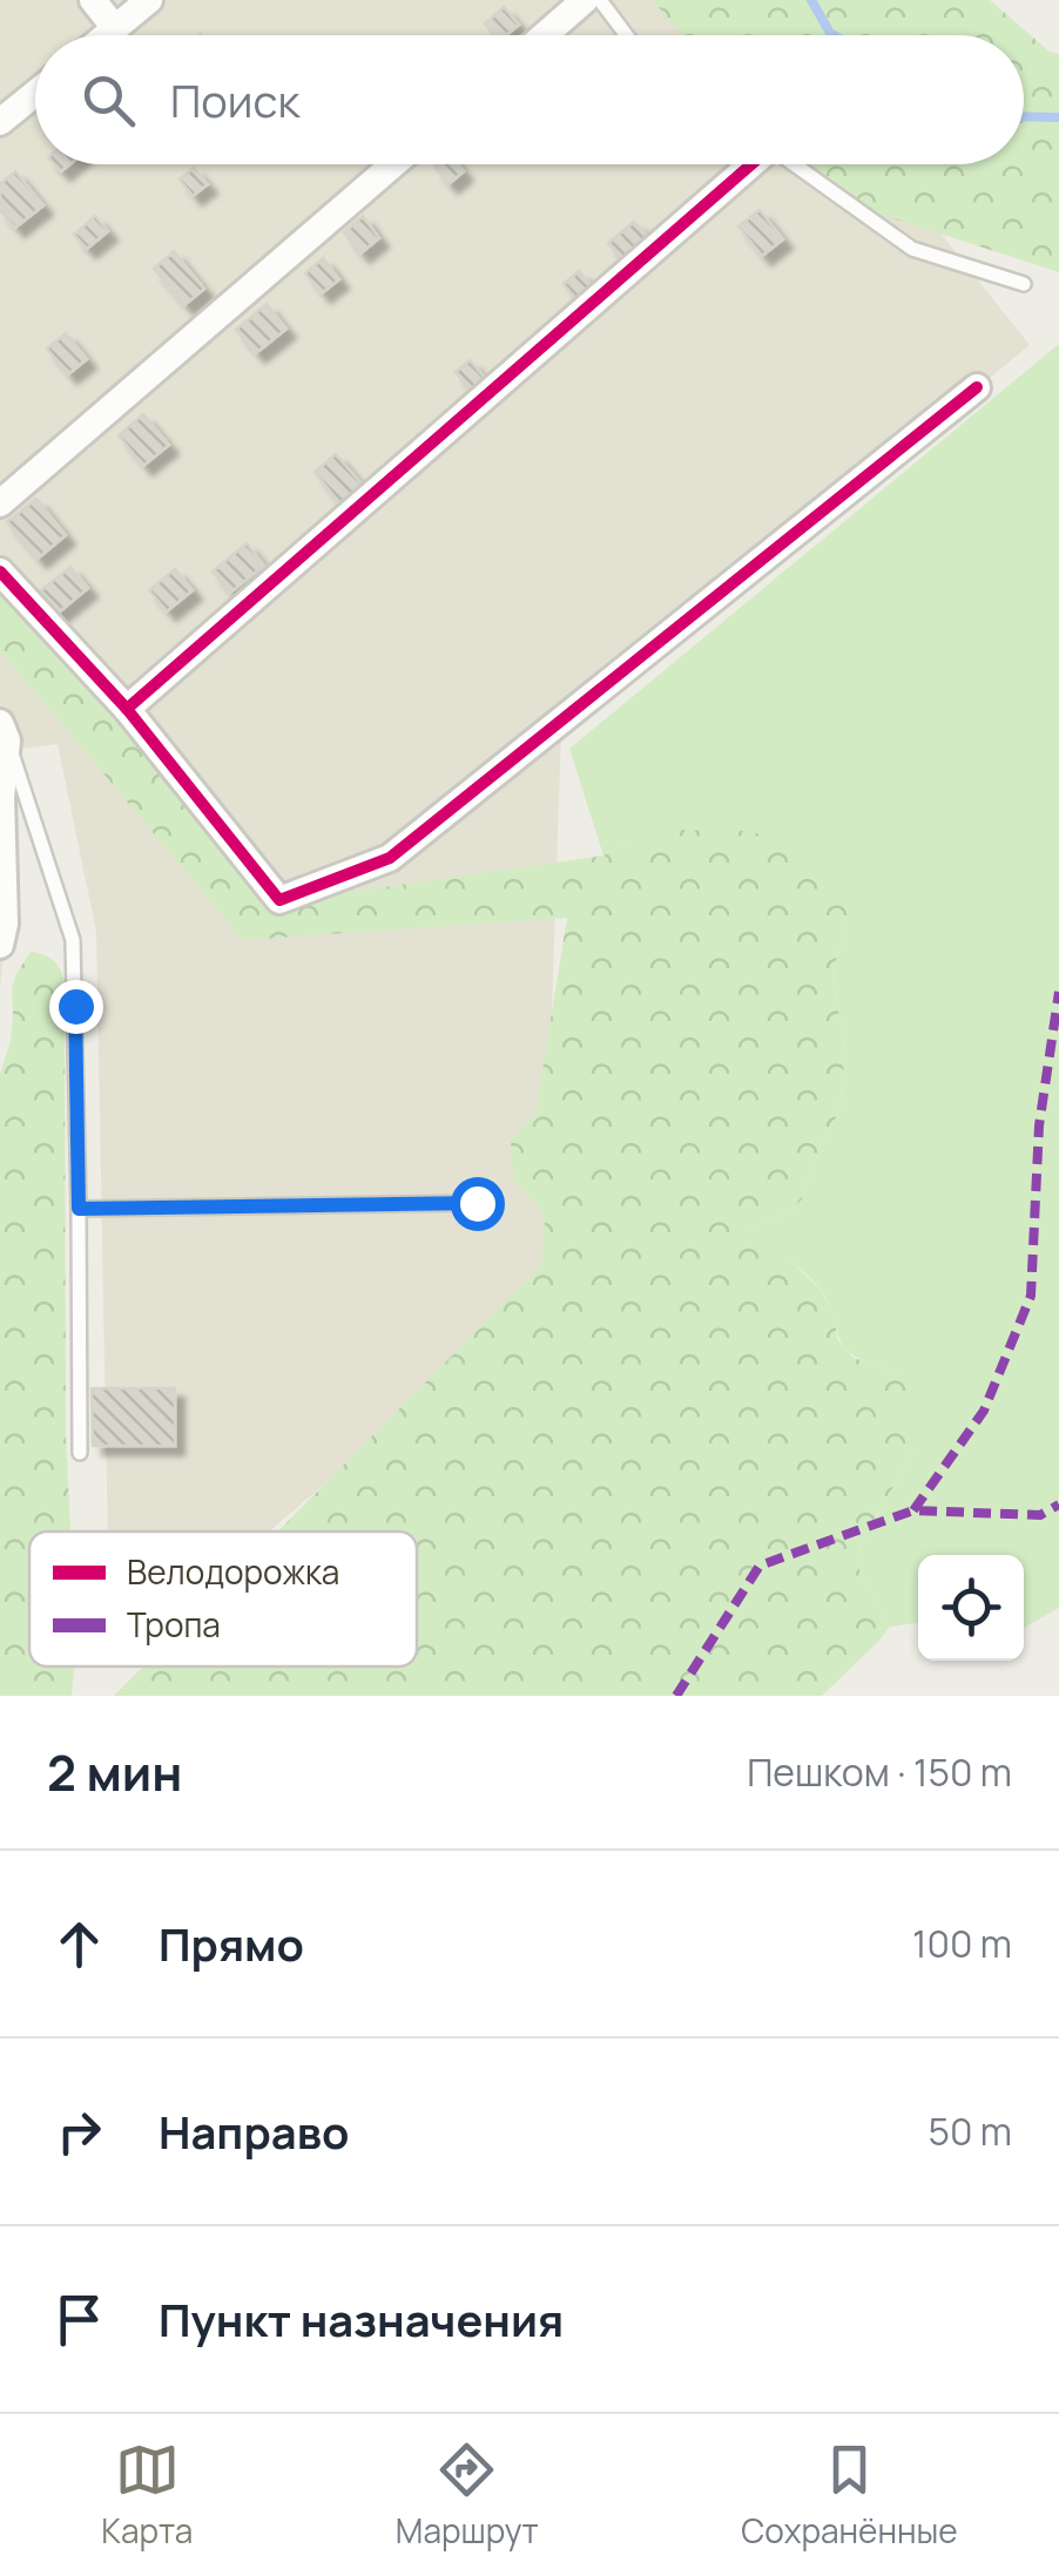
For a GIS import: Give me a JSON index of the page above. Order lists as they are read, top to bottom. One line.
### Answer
{"legend":["Велодорожка","Тропа"],"page":{"search":"Поиск","heading":["2 мин","Пешком · 150 m"],"list":[["Прямо","100 m"],["Направо","50 m"],"Пункт назначения"],"nav":["Карта","Маршрут","Сохранённые"]}}
